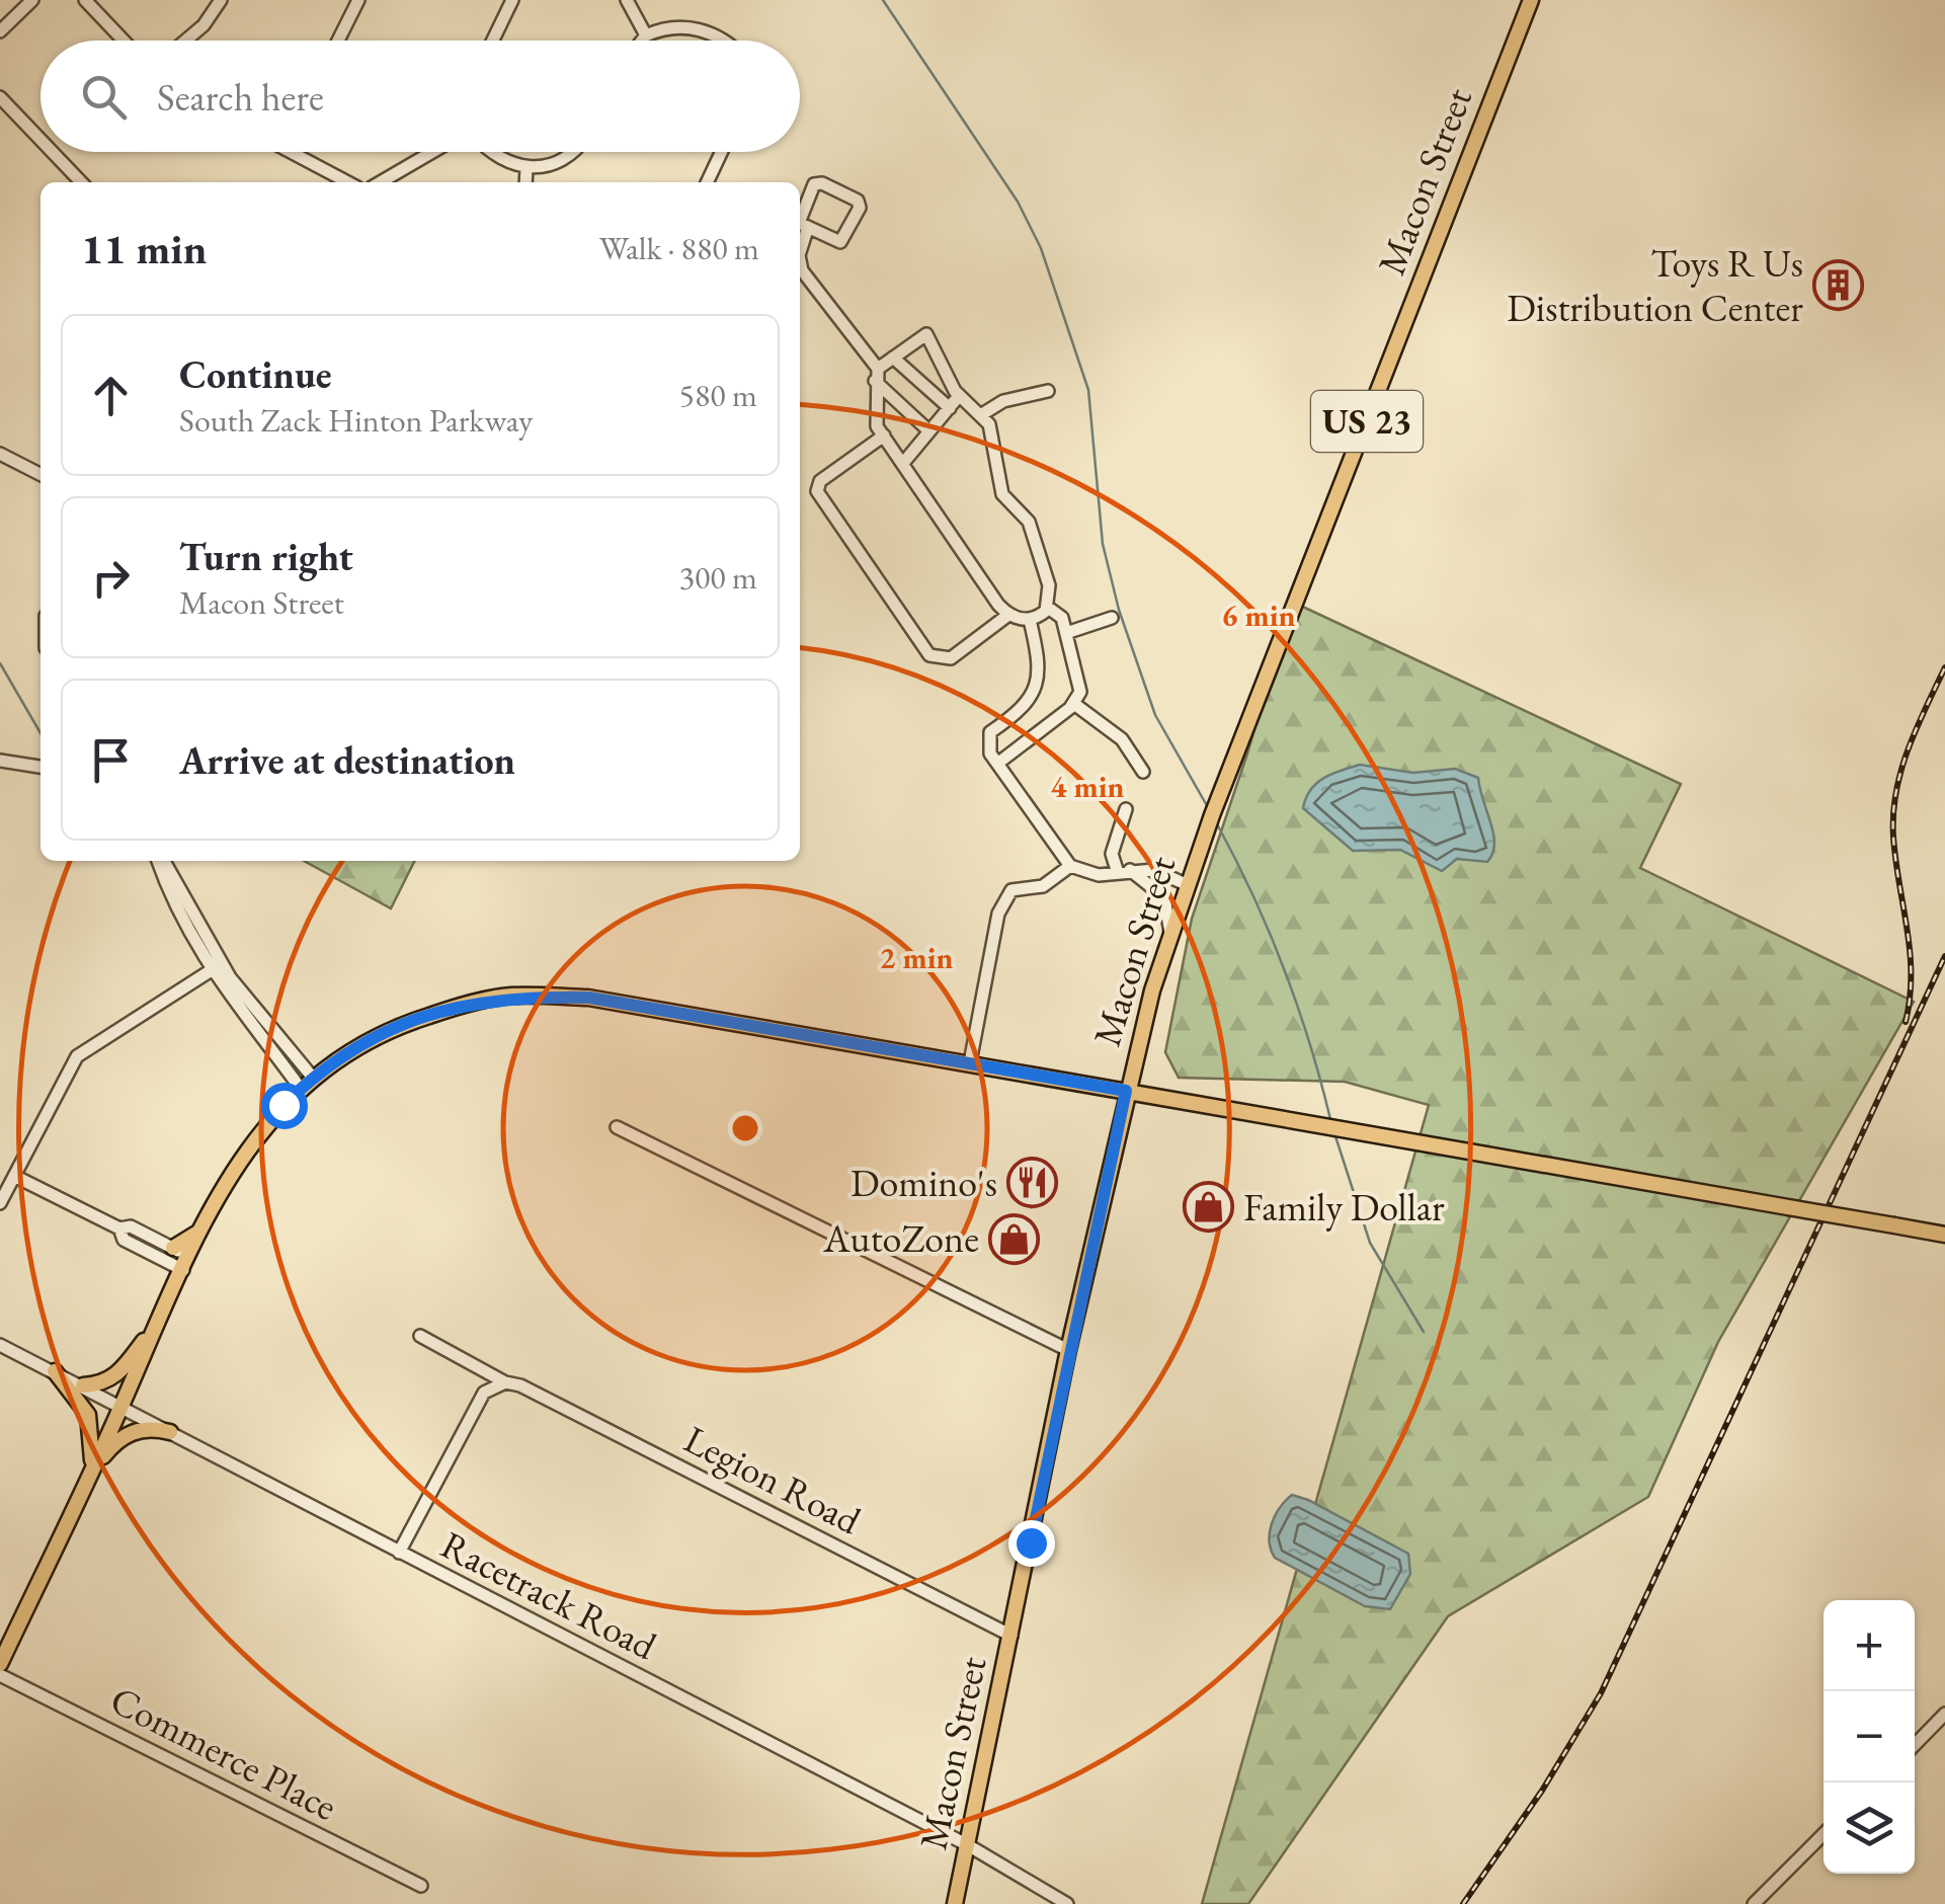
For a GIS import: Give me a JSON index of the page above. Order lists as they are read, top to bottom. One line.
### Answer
{"streets":{"main road":["Macon Street","US 23"],"street":["Legion Road","Racetrack Road","Commerce Place"]},"crossings":[["Macon Street","Legion Road"],["Macon Street","Racetrack Road"]],"places":{"building":["Toys R Us Distribution Center"],"restaurant":["Domino's"],"shop":["Family Dollar","AutoZone"]},"page":{"search":"Search here","heading":["11 min","Walk · 880 m"],"list":[["Continue","South Zack Hinton Parkway","580 m"],["Turn right","Macon Street","300 m"],"Arrive at destination"],"map_buttons":["+","−"]},"rings":["6 min","4 min","2 min"]}
